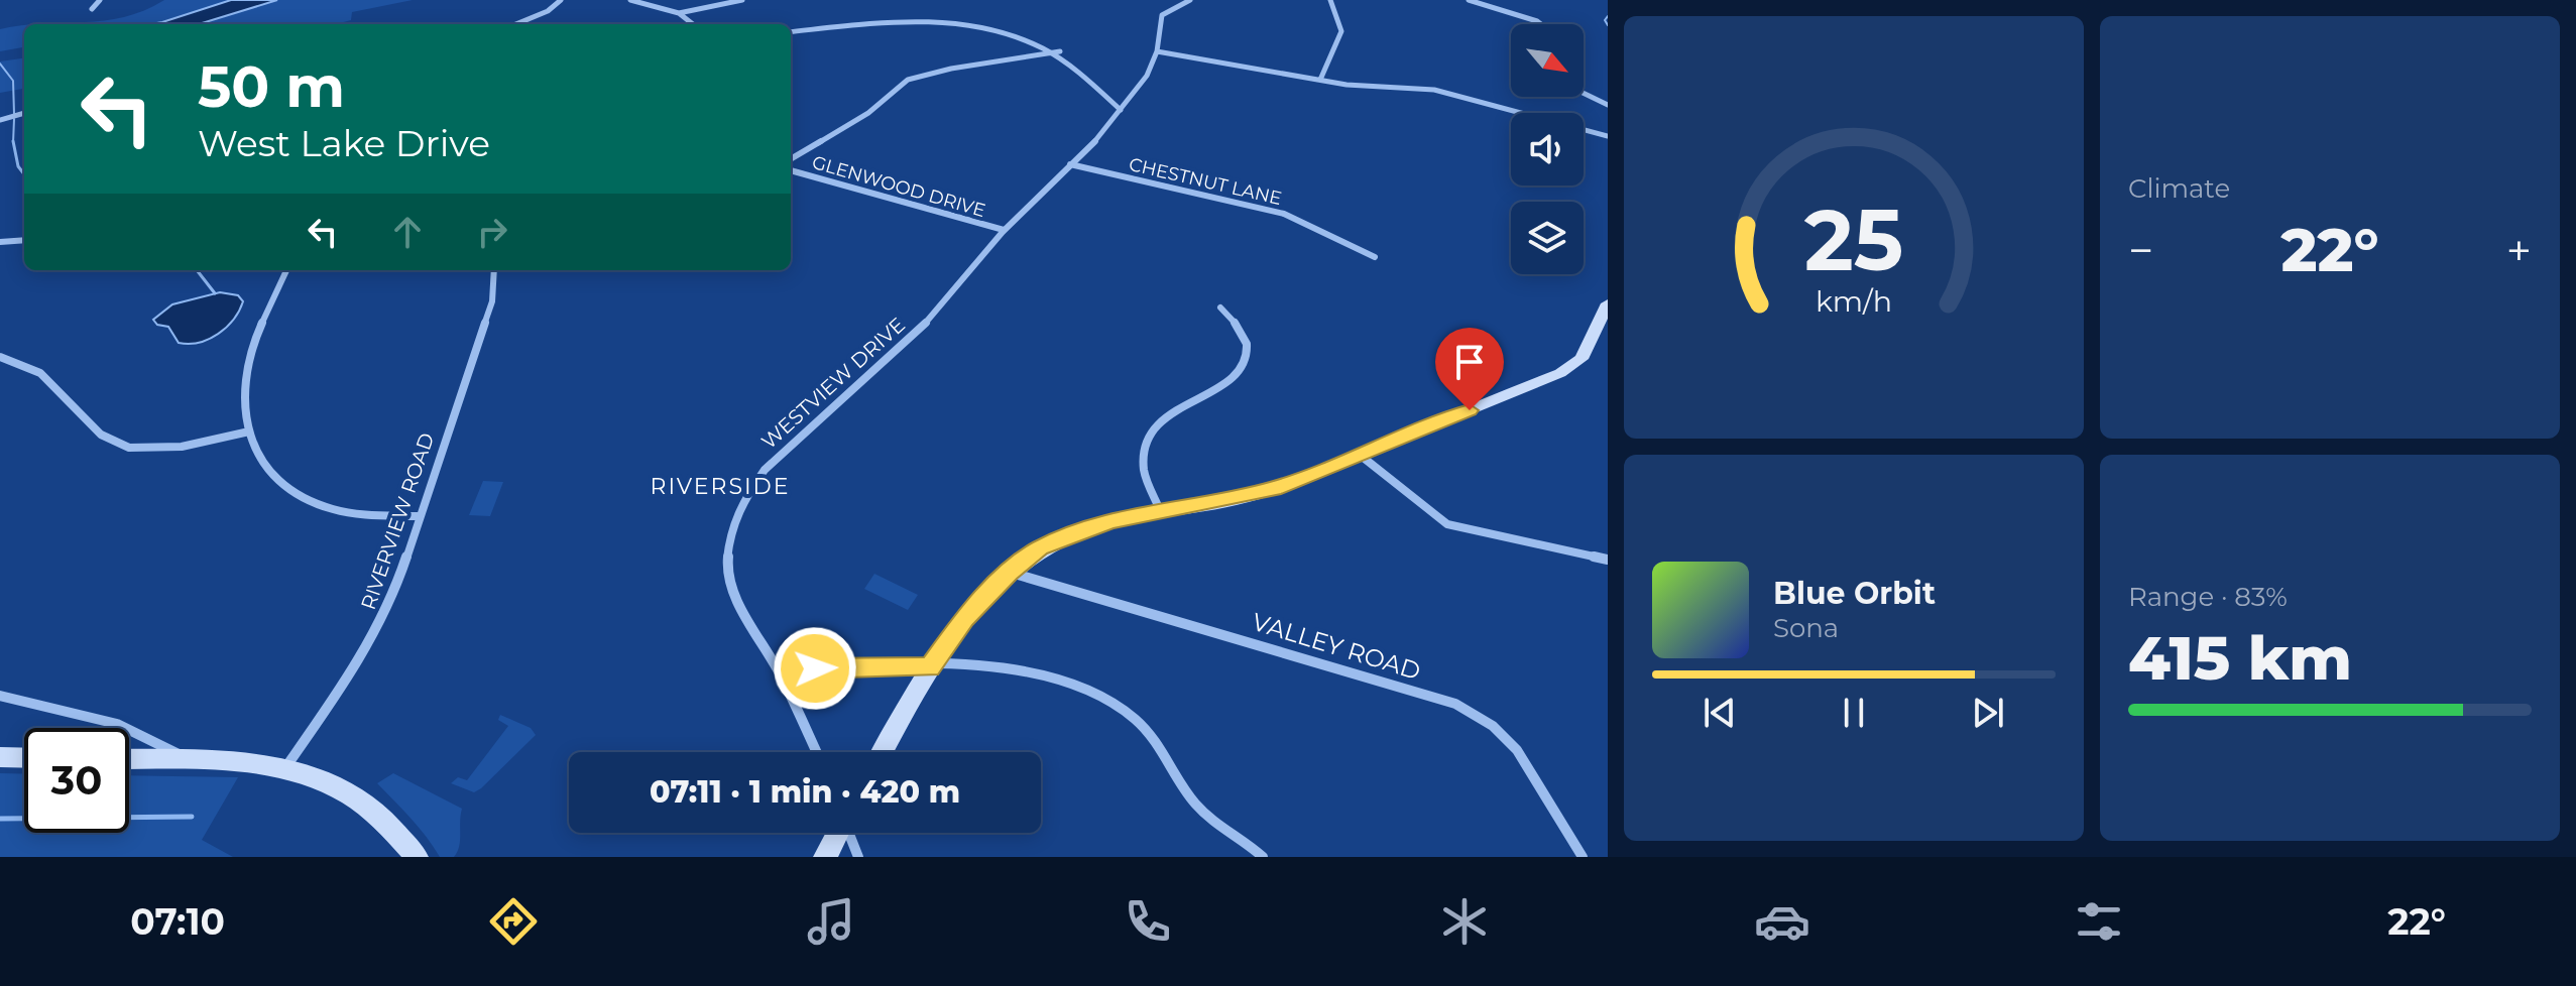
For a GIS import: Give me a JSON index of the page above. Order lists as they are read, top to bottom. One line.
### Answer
{"streets":{"street":["CHESTNUT LANE","GLENWOOD DRIVE","WESTVIEW DRIVE","RIVERVIEW ROAD","VALLEY ROAD"]},"crossings":[["CHESTNUT LANE","WESTVIEW DRIVE"],["GLENWOOD DRIVE","WESTVIEW DRIVE"]],"districts":["RIVERSIDE"],"north":"bottom right","page":{"tile":["Climate",["Range · 83%","415 km"]],"turn":["50 m","West Lake Drive"],"heat":["−","22°","+"],"song":["Blue Orbit","Sona"],"limit":"30","trip":"07:11 · 1 min · 420 m","tabs":["07:10","22°"],"gauge":["25","km/h"]}}
